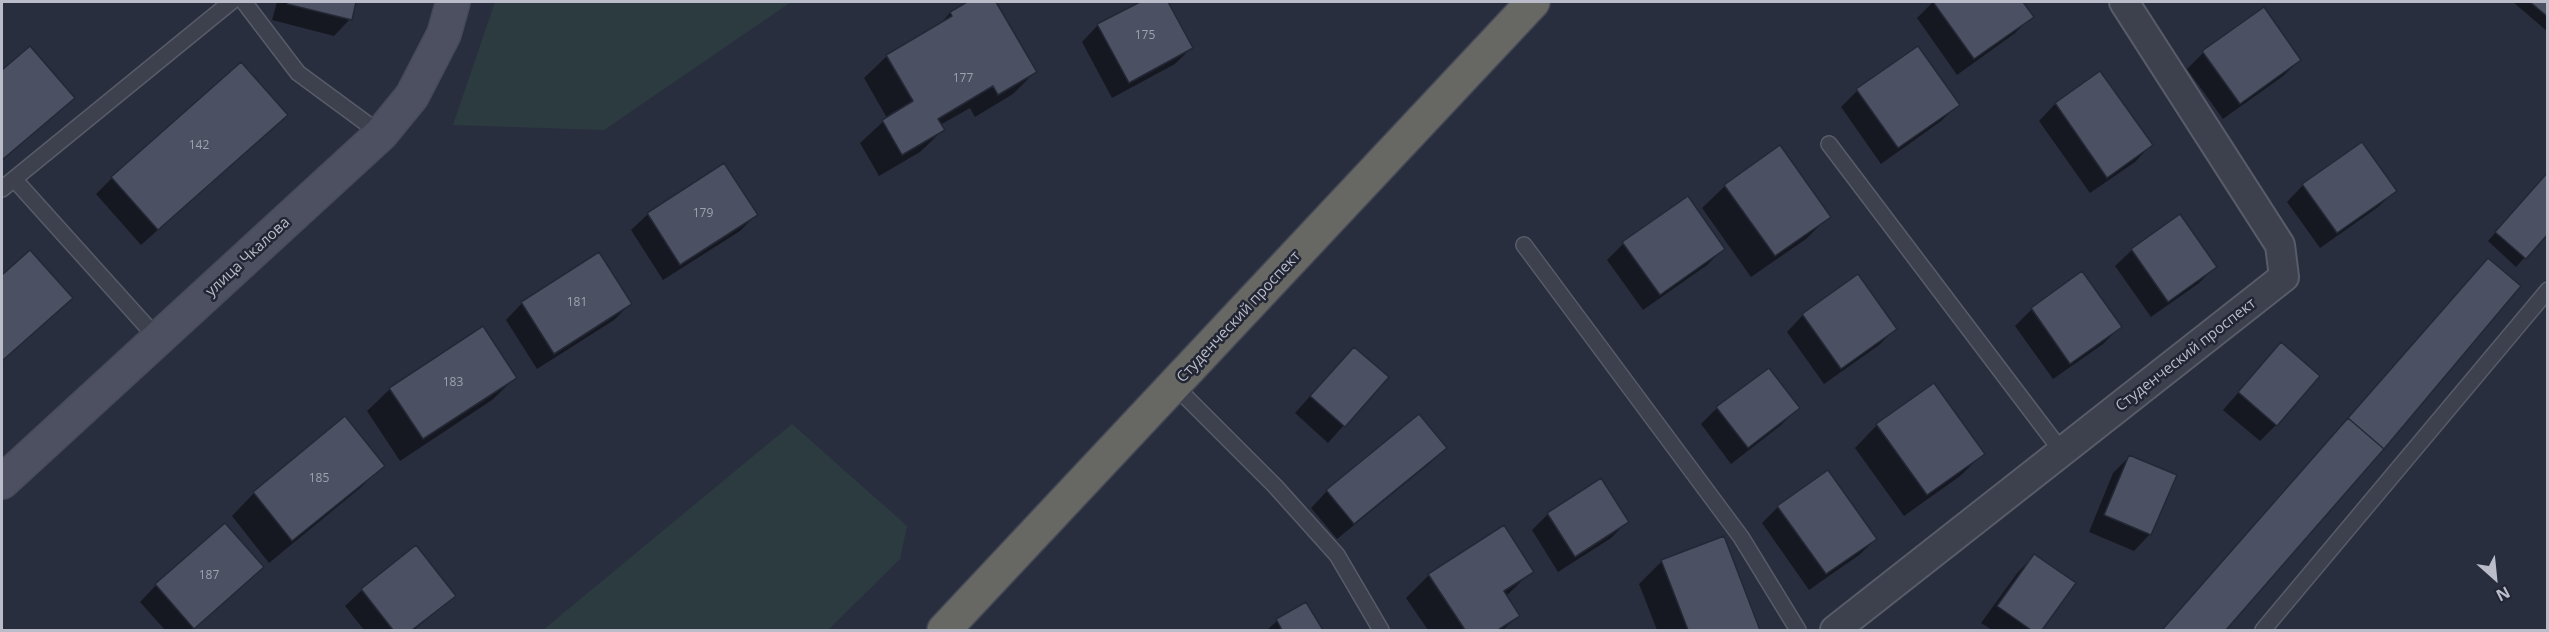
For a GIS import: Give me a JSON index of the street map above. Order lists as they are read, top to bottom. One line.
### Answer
{"streets":{"highway":["Студенческий проспект"],"main road":["улица Чкалова"]},"house_numbers":["175","177","142","179","181","183","185","187"],"north":"bottom right"}
